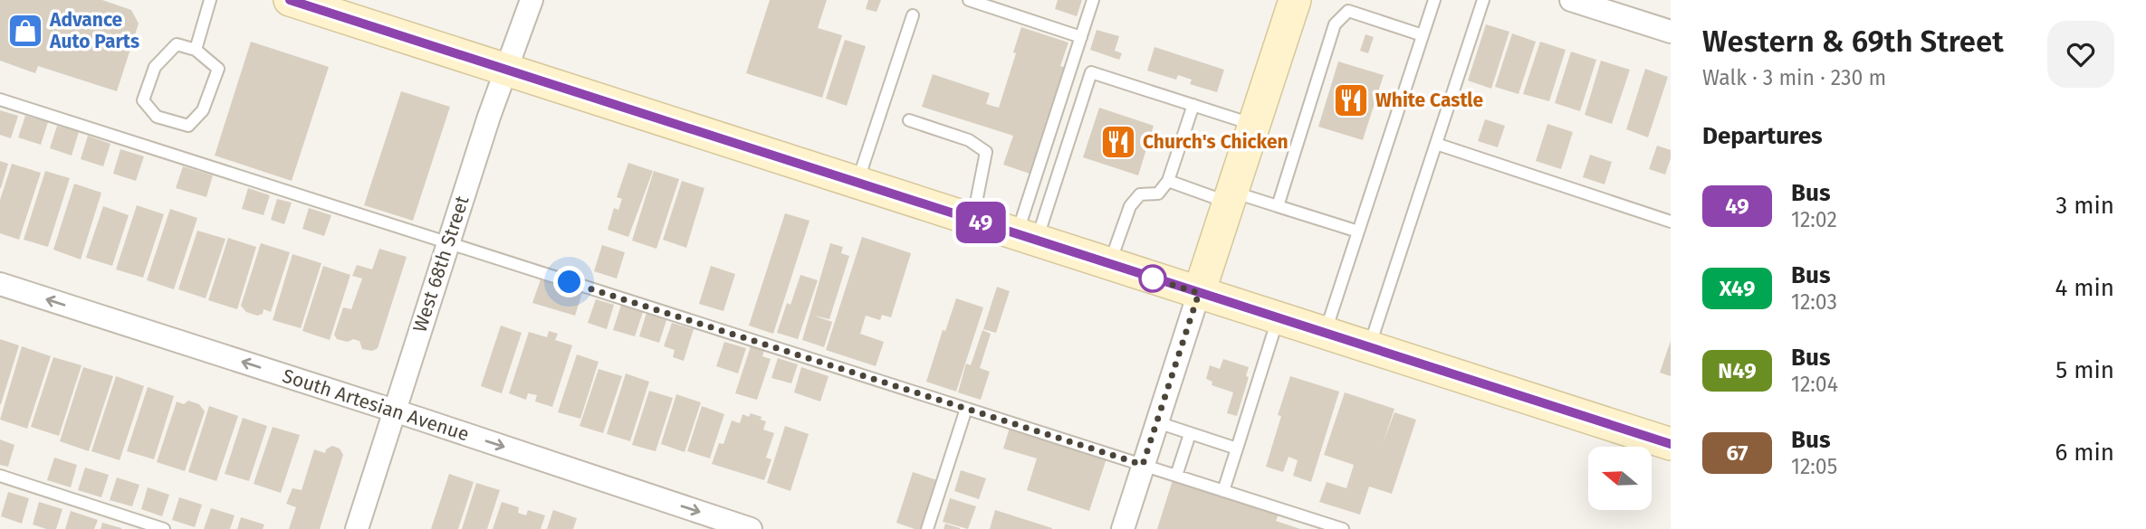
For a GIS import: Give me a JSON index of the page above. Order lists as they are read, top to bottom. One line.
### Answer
{"streets":{"street":["West 68th Street","South Artesian Avenue"]},"crossings":[["West 68th Street","South Artesian Avenue"]],"places":{"shop":["Advance Auto Parts"],"restaurant":["White Castle","Church's Chicken"]},"lines":["bus line 49"],"north":"left","page":{"on_map":"49","heading":[["Western & 69th Street","Walk · 3 min · 230 m"],"Departures"],"list":[{"mark":"49","name":"Bus","note":"12:02","value":"3 min"},{"mark":"X49","name":"Bus","note":"12:03","value":"4 min"},{"mark":"N49","name":"Bus","note":"12:04","value":"5 min"},{"mark":"67","name":"Bus","note":"12:05","value":"6 min"}]}}
